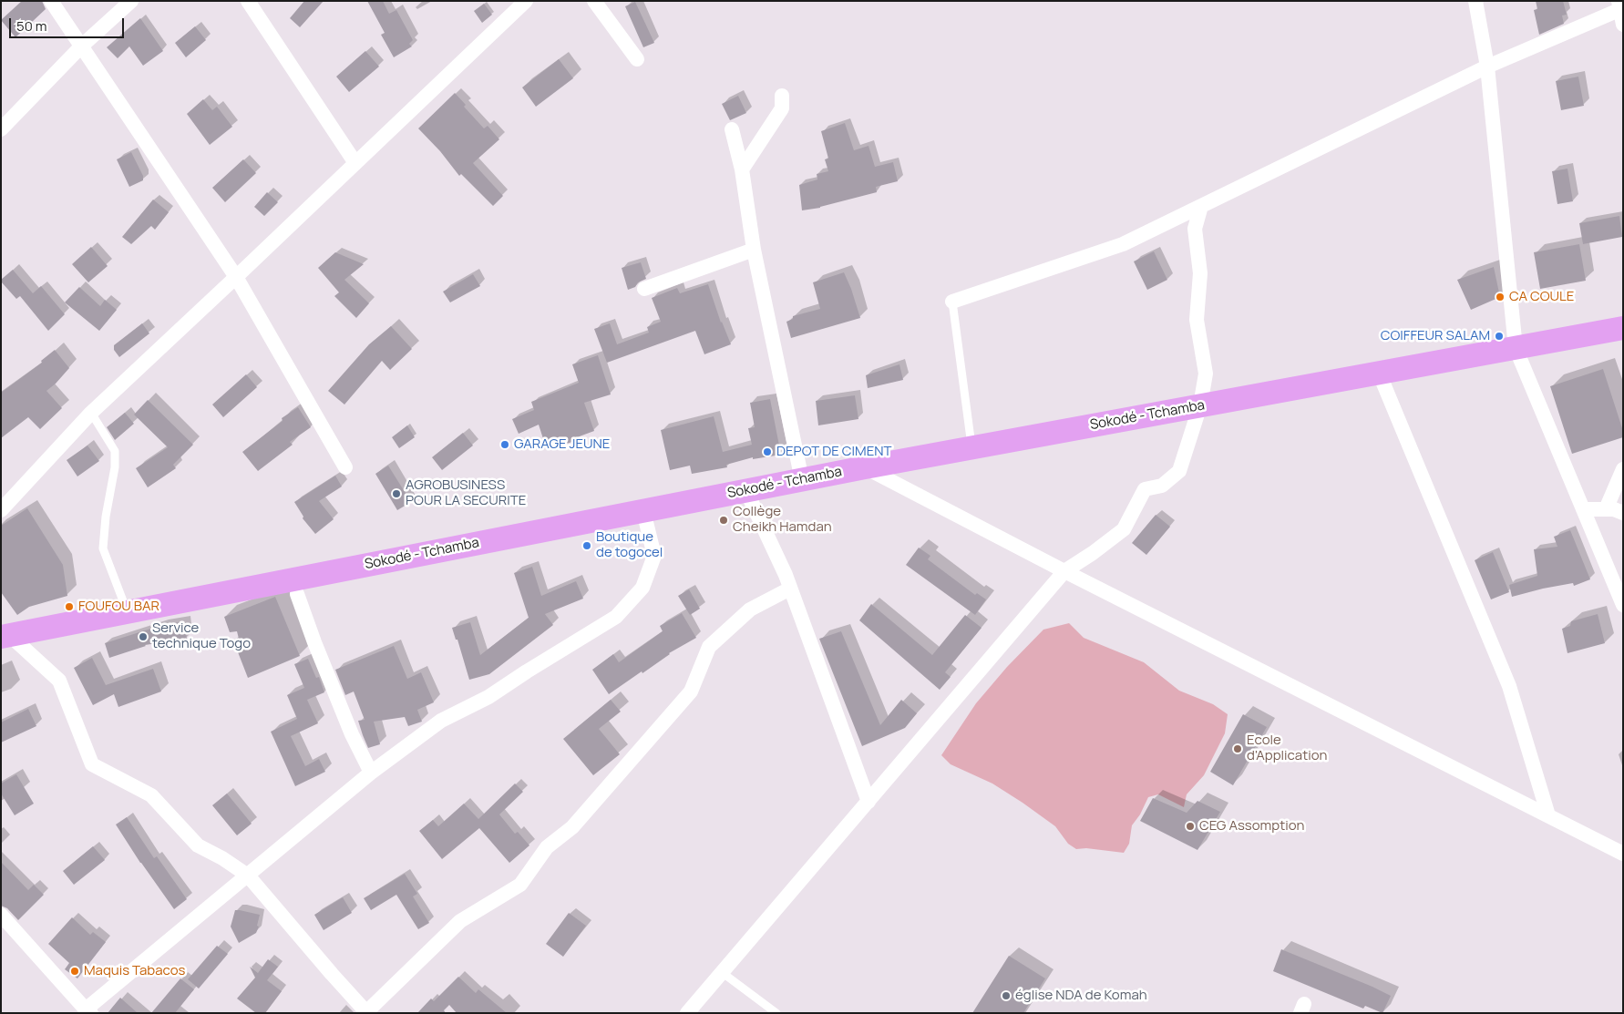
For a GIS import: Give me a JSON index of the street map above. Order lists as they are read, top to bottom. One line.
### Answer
{"streets":{"main road":["Sokodé - Tchamba"]},"places":["CA COULE","COIFFEUR SALAM","GARAGE JEUNE","DEPOT DE CIMENT","AGROBUSINESS POUR LA SECURITE","Collège Cheikh Hamdan","Boutique de togocel","FOUFOU BAR","Service technique Togo","Ecole d'Application","CEG Assomption","Maquis Tabacos","église NDA de Komah"],"scale_bar":"50 m"}
